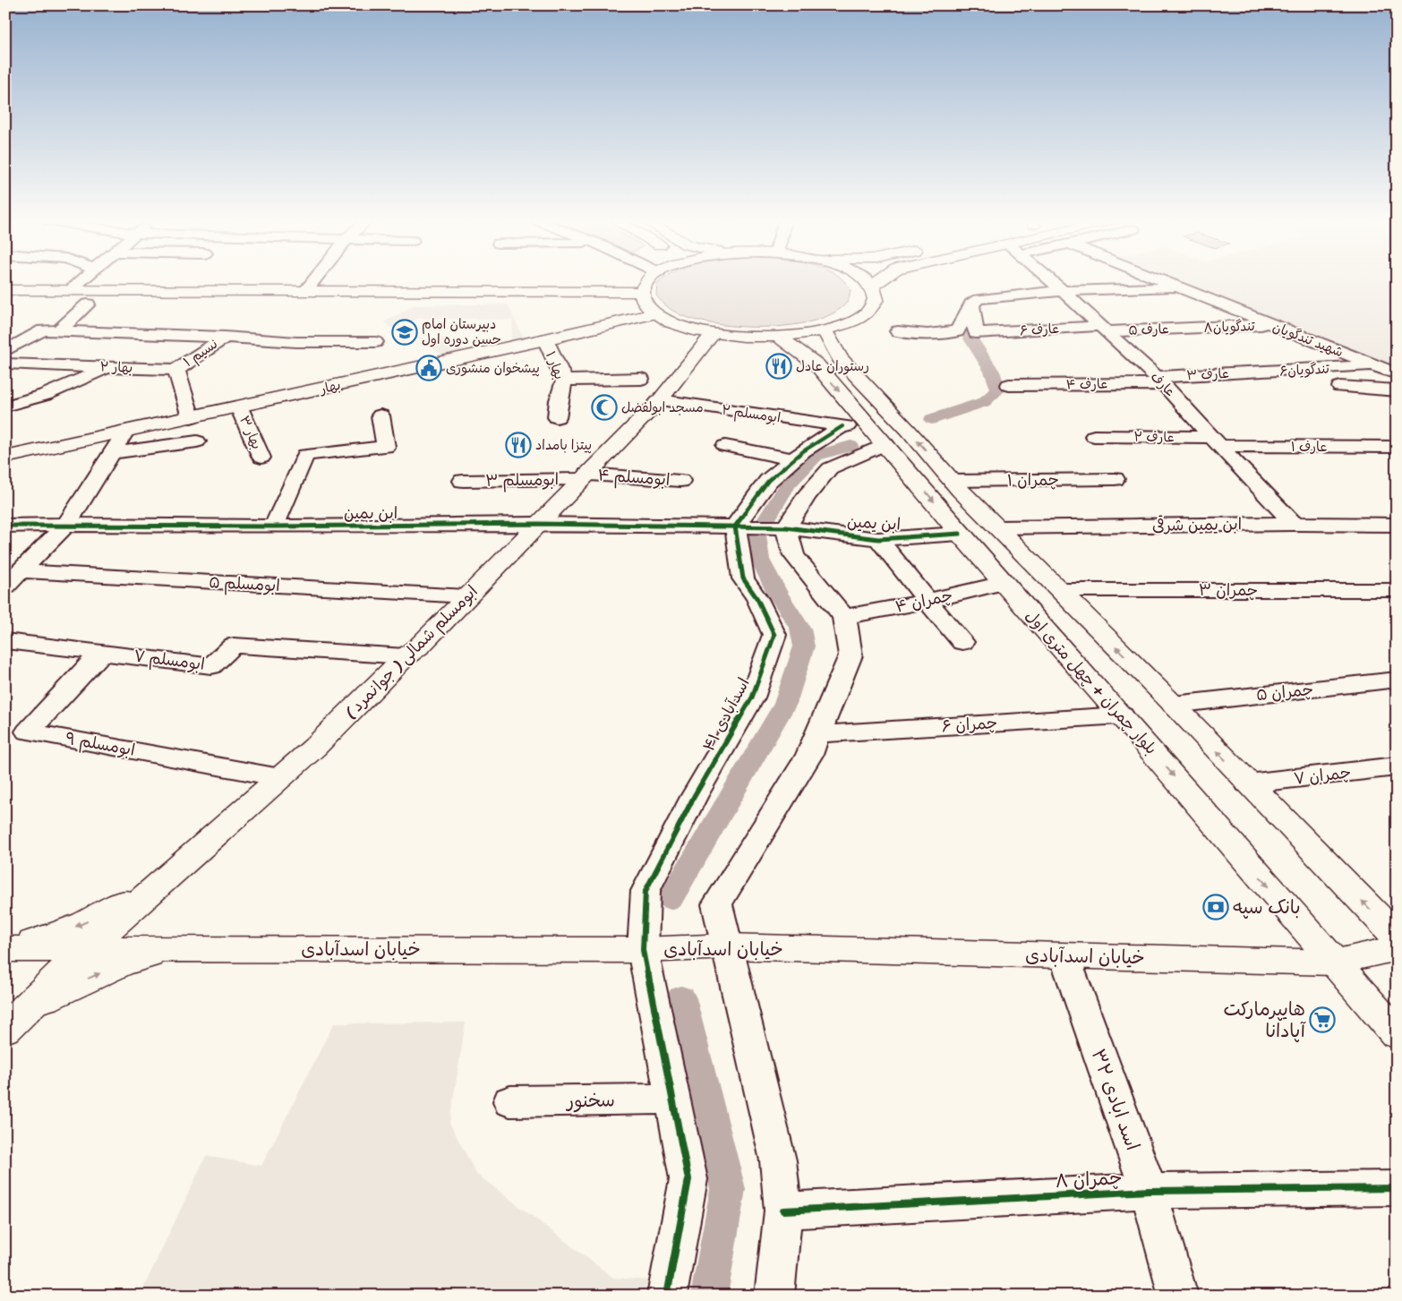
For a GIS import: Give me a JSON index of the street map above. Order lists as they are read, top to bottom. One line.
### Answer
{"streets":{"main road":["بهار","ابومسلم شمالی ( جوانمرد )","بلوار چمران + چهل متری اول","خیابان اسدآبادی"],"street":["تندگویان۸","عارف ۶","عارف ۵","شهید تندگویان","نسیم ۱","بهار ۱","بهار ۲","تندگویان۶","عارف ۳","عارف ۴","عارف","ابومسلم ۲","بهار ۳","عارف ۲","عارف ۱","ابومسلم ۴","ابومسلم ۳","چمران ۱","ابن یمین","ابن یمین شرقی","ابومسلم ۵","چمران ۳","چمران ۴","ابومسلم ۷","چمران ۵","اسدآبادی ۴۱","چمران ۶","ابومسلم ۹","چمران ۷","اسد ابادی ۳۲","سخنور","چمران ۸"]},"crossings":[["تندگویان۸","عارف ۵"],["تندگویان۸","شهید تندگویان"],["عارف ۶","عارف ۵"],["عارف ۶","عارف"],["عارف ۵","عارف"],["شهید تندگویان","تندگویان۶"],["نسیم ۱","بهار ۲"],["بهار ۱","بهار"],["تندگویان۶","عارف ۳"],["عارف ۳","عارف ۴"],["عارف ۳","عارف"],["عارف ۴","عارف"],["عارف","عارف ۲"],["عارف","عارف ۱"],["عارف","ابن یمین شرقی"],["بهار","بهار ۳"],["ابومسلم ۲","ابومسلم شمالی ( جوانمرد )"],["ابومسلم ۲","بلوار چمران + چهل متری اول"],["عارف ۲","عارف ۱"],["ابومسلم ۴","ابومسلم ۳"],["ابومسلم ۴","ابومسلم شمالی ( جوانمرد )"],["ابومسلم ۳","ابومسلم شمالی ( جوانمرد )"],["ابن یمین","ابومسلم شمالی ( جوانمرد )"],["ابن یمین","بلوار چمران + چهل متری اول"],["ابن یمین","اسدآبادی ۴۱"],["ابومسلم ۵","ابومسلم شمالی ( جوانمرد )"],["چمران ۴","بلوار چمران + چهل متری اول"],["ابومسلم شمالی ( جوانمرد )","ابومسلم ۷"],["ابومسلم شمالی ( جوانمرد )","ابومسلم ۹"],["ابومسلم شمالی ( جوانمرد )","خیابان اسدآبادی"],["ابومسلم ۷","ابومسلم ۹"],["بلوار چمران + چهل متری اول","چمران ۶"],["بلوار چمران + چهل متری اول","خیابان اسدآبادی"],["اسدآبادی ۴۱","خیابان اسدآبادی"],["اسدآبادی ۴۱","سخنور"],["خیابان اسدآبادی","اسد ابادی ۳۲"],["اسد ابادی ۳۲","چمران ۸"]],"places":{"school or university":["دبیرستان امام حسن دوره اول"],"restaurant":["رستوران عادل","پیتزا بامداد"],"public building":["پیشخوان منشوری"],"mosque":["مسجد ابولفضل"],"bank":["بانک سپه"],"supermarket":["هایپرمارکت آپادانا"]}}
